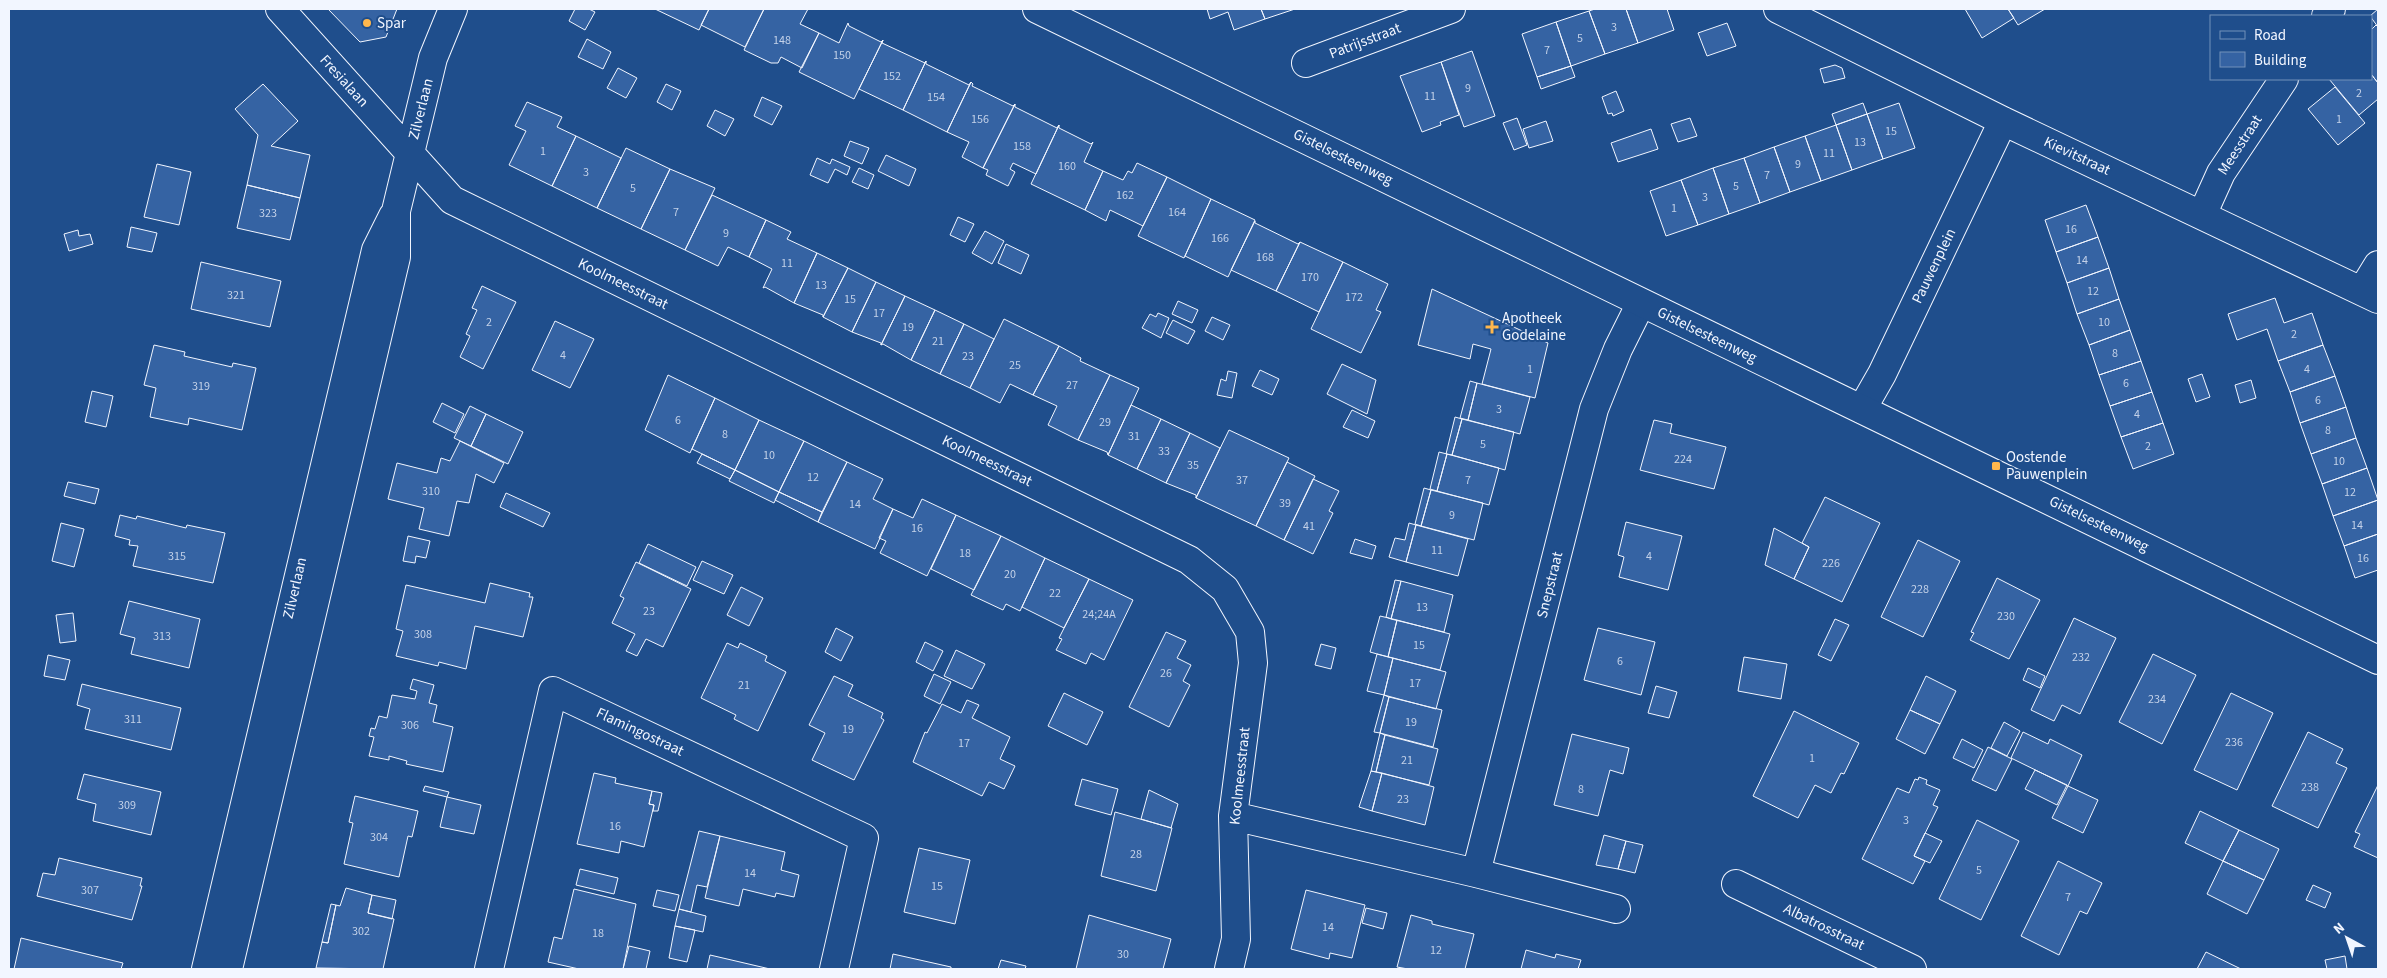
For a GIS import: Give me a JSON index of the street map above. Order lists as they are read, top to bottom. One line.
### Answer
{"streets":{"street":["Patrijsstraat","Fresialaan","Zilverlaan","Meesstraat","Kievitstraat","Gistelsesteenweg","Pauwenplein","Koolmeesstraat","Snepstraat","Flamingostraat","Albatrosstraat"]},"crossings":[["Fresialaan","Zilverlaan"],["Fresialaan","Koolmeesstraat"],["Zilverlaan","Koolmeesstraat"],["Meesstraat","Kievitstraat"],["Kievitstraat","Pauwenplein"],["Gistelsesteenweg","Pauwenplein"],["Gistelsesteenweg","Snepstraat"]],"places":{"other":["Spar"],"health":["Apotheek Godelaine"],"transit":["Oostende Pauwenplein"]},"house_numbers":["3","5","148","7","150","152","9","2","11","154","156","1","15","13","158","1","11","9","160","3","7","5","5","162","3","1","7","164","323","16","9","166","168","14","11","170","13","12","321","172","15","17","2","10","19","2","21","8","4","23","25","1","4","6","27","319","6","3","4","6","29","8","8","31","5","2","33","10","224","10","35","12","37","7","310","12","39","14","9","14","41","16","11","18","315","4","16","226","20","228","22","13","23","24;24A","230","308","313","15","232","6","26","17","21","234","311","19","306","19","236","17","1","21","238","8","23","309","3","16","304","28","5","14","15","307","7","14","302","18","12","30"],"legend":["Road","Building"],"north":"top left"}
